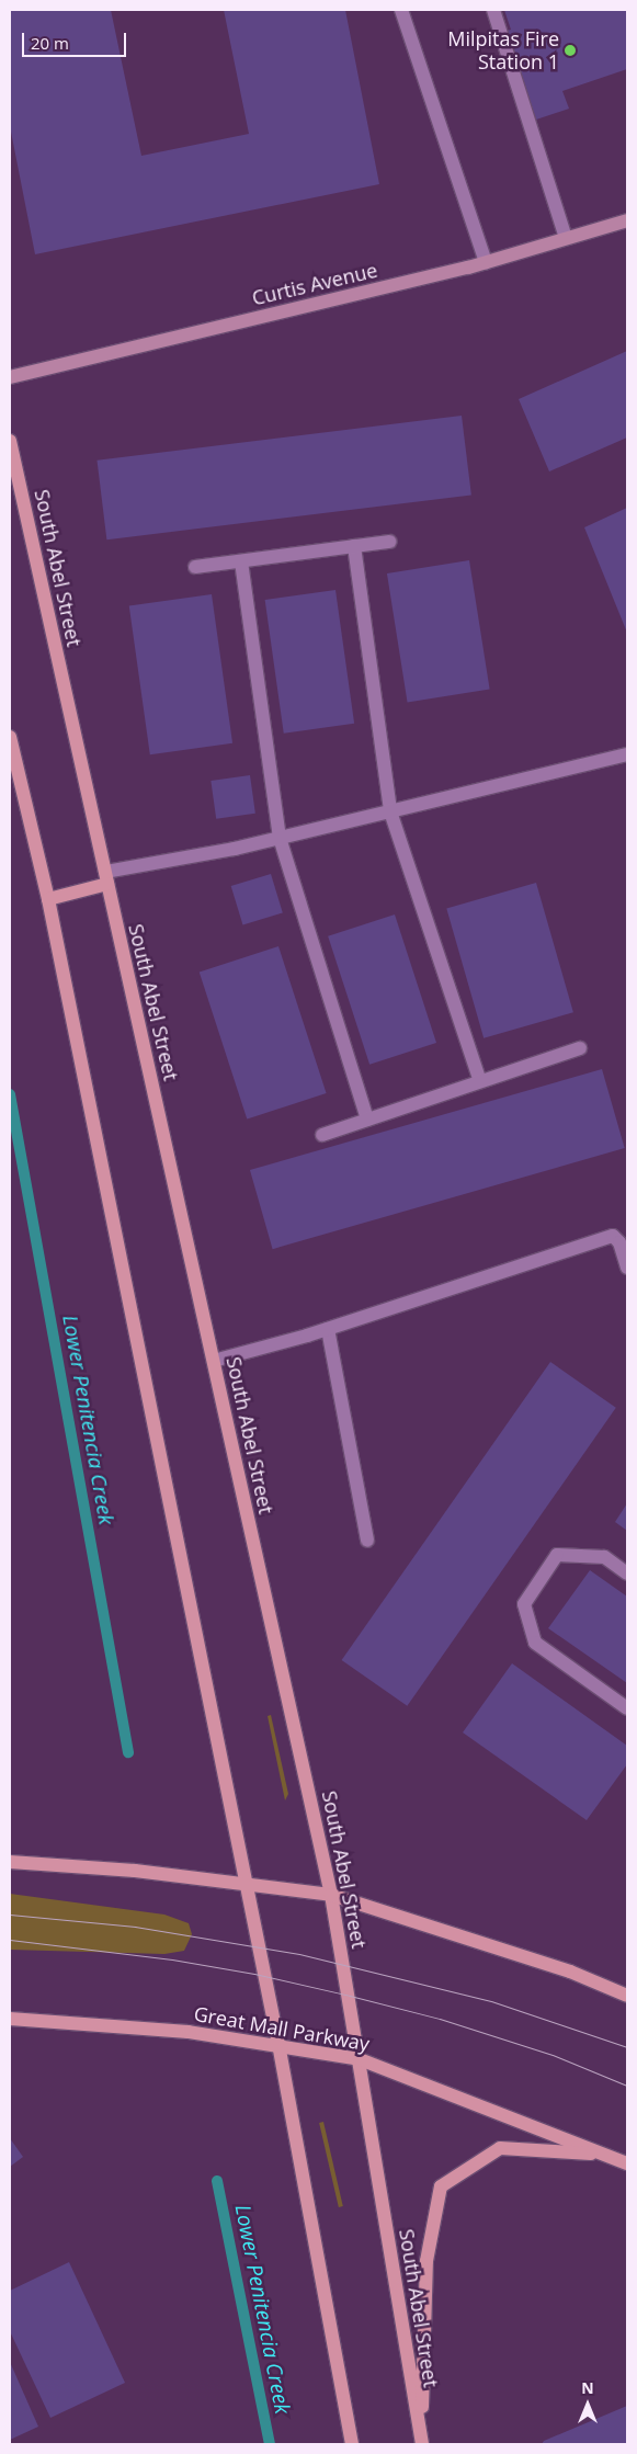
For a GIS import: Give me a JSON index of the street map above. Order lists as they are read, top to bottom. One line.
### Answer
{"streets":{"main road":["South Abel Street","Great Mall Parkway"],"street":["Curtis Avenue"]},"crossings":[["South Abel Street","Great Mall Parkway"]],"water":["Lower Penitencia Creek"],"places":["Milpitas Fire Station 1"],"scale_bar":"20 m","north":"top"}
